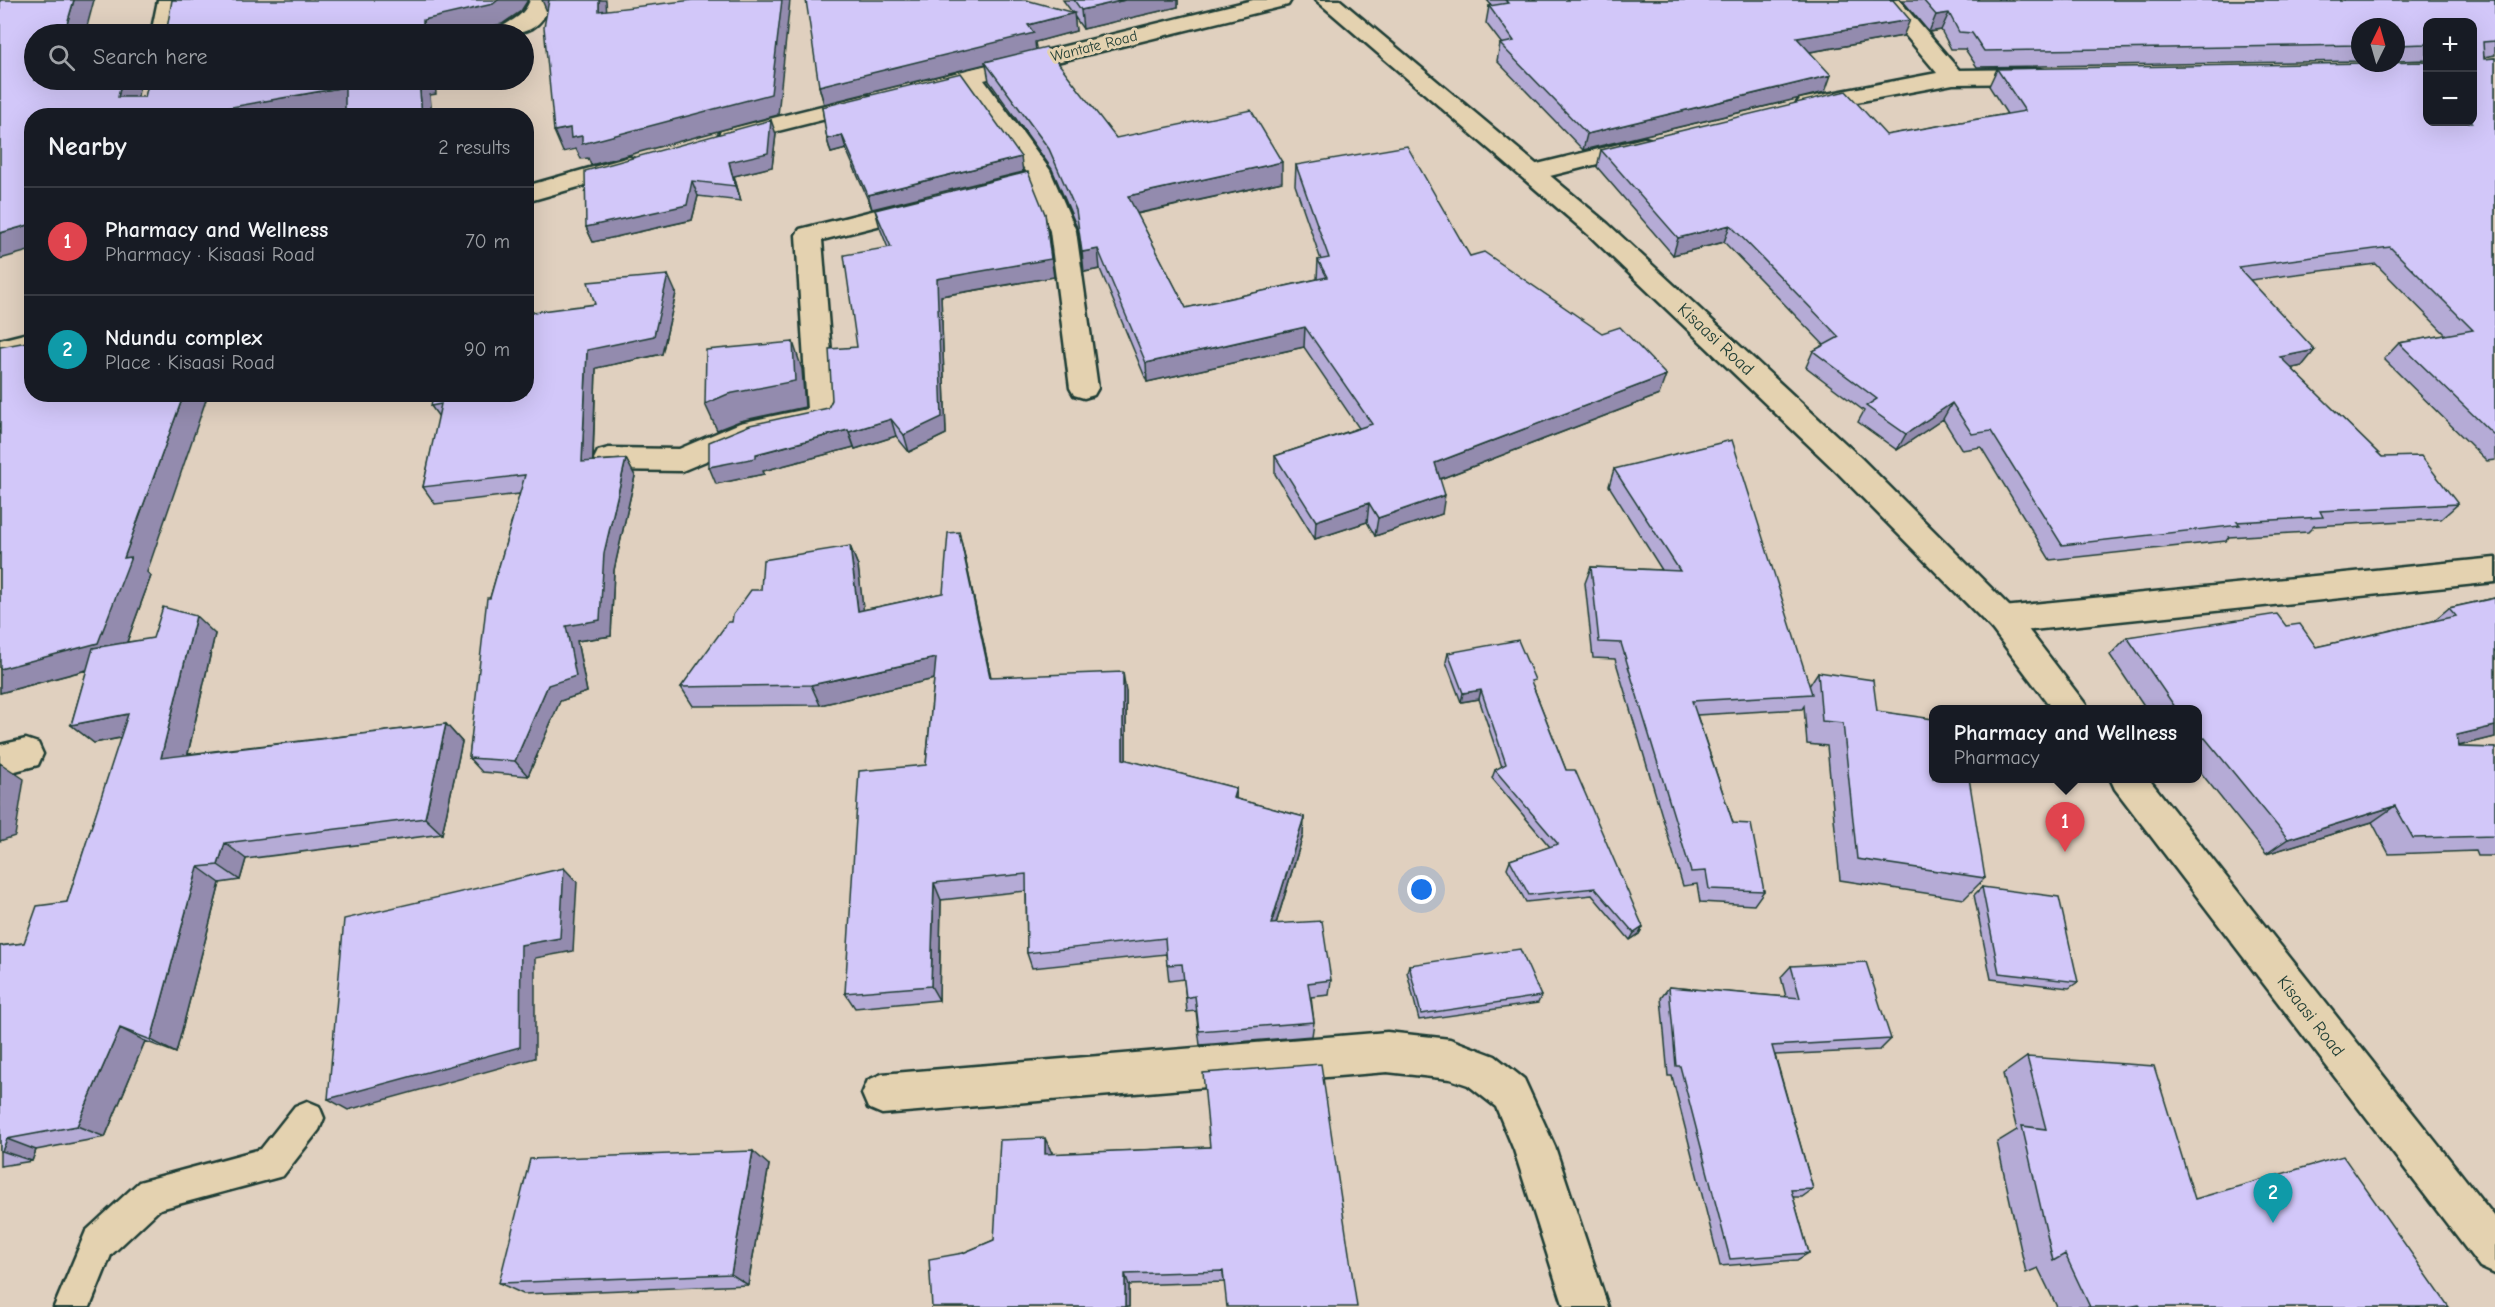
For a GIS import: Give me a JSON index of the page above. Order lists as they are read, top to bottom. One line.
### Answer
{"streets":{"street":["Wantate Road","Kisaasi Road"]},"north":"top","page":{"map_buttons":["+","−"],"search":"Search here","heading":["Nearby","2 results"],"list":[{"mark":"1","name":"Pharmacy and Wellness","note":"Pharmacy · Kisaasi Road","value":"70 m"},{"mark":"2","name":"Ndundu complex","note":"Place · Kisaasi Road","value":"90 m"}],"popup":["Pharmacy and Wellness","Pharmacy"],"pins":["1","2"]}}
